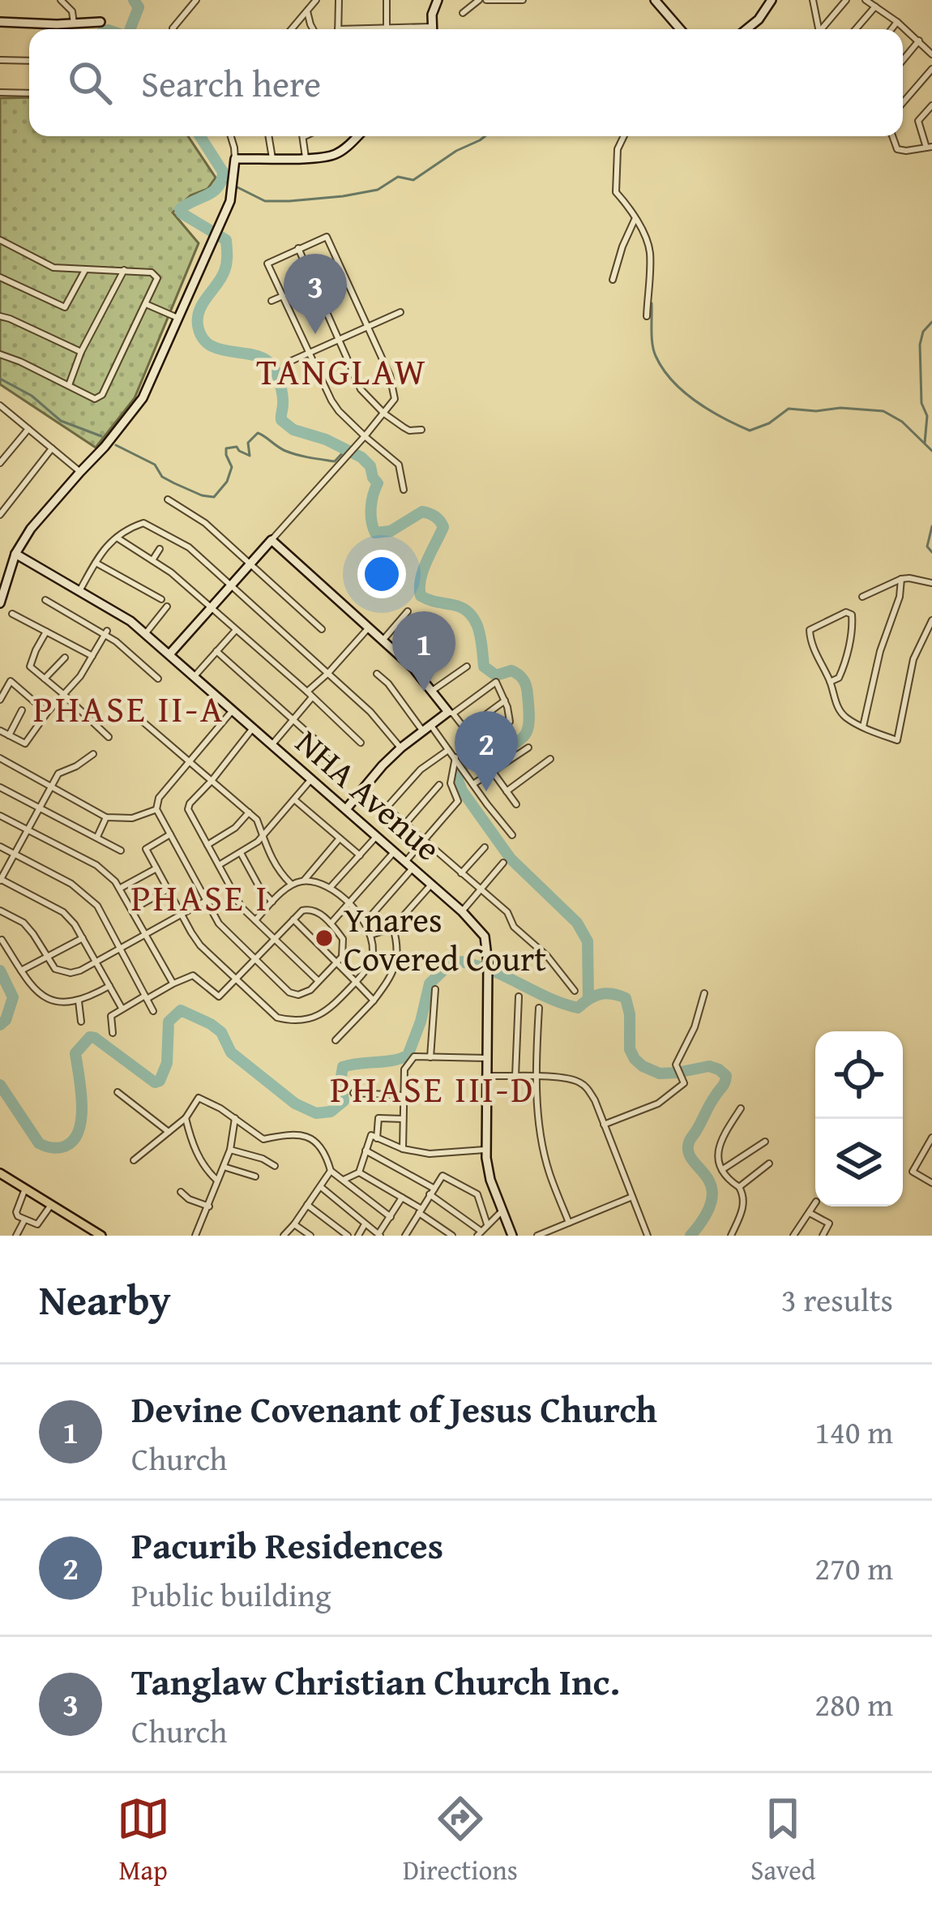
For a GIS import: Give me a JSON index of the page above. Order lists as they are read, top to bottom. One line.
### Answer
{"streets":{"street":["NHA Avenue"]},"districts":["TANGLAW","PHASE II-A","PHASE I","PHASE III-D"],"places":["Ynares Covered Court"],"page":{"search":"Search here","pins":["3","1","2"],"heading":["Nearby","3 results"],"list":[{"mark":"1","name":"Devine Covenant of Jesus Church","note":"Church","value":"140 m"},{"mark":"2","name":"Pacurib Residences","note":"Public building","value":"270 m"},{"mark":"3","name":"Tanglaw Christian Church Inc.","note":"Church","value":"280 m"}],"nav":["Map","Directions","Saved"]}}
